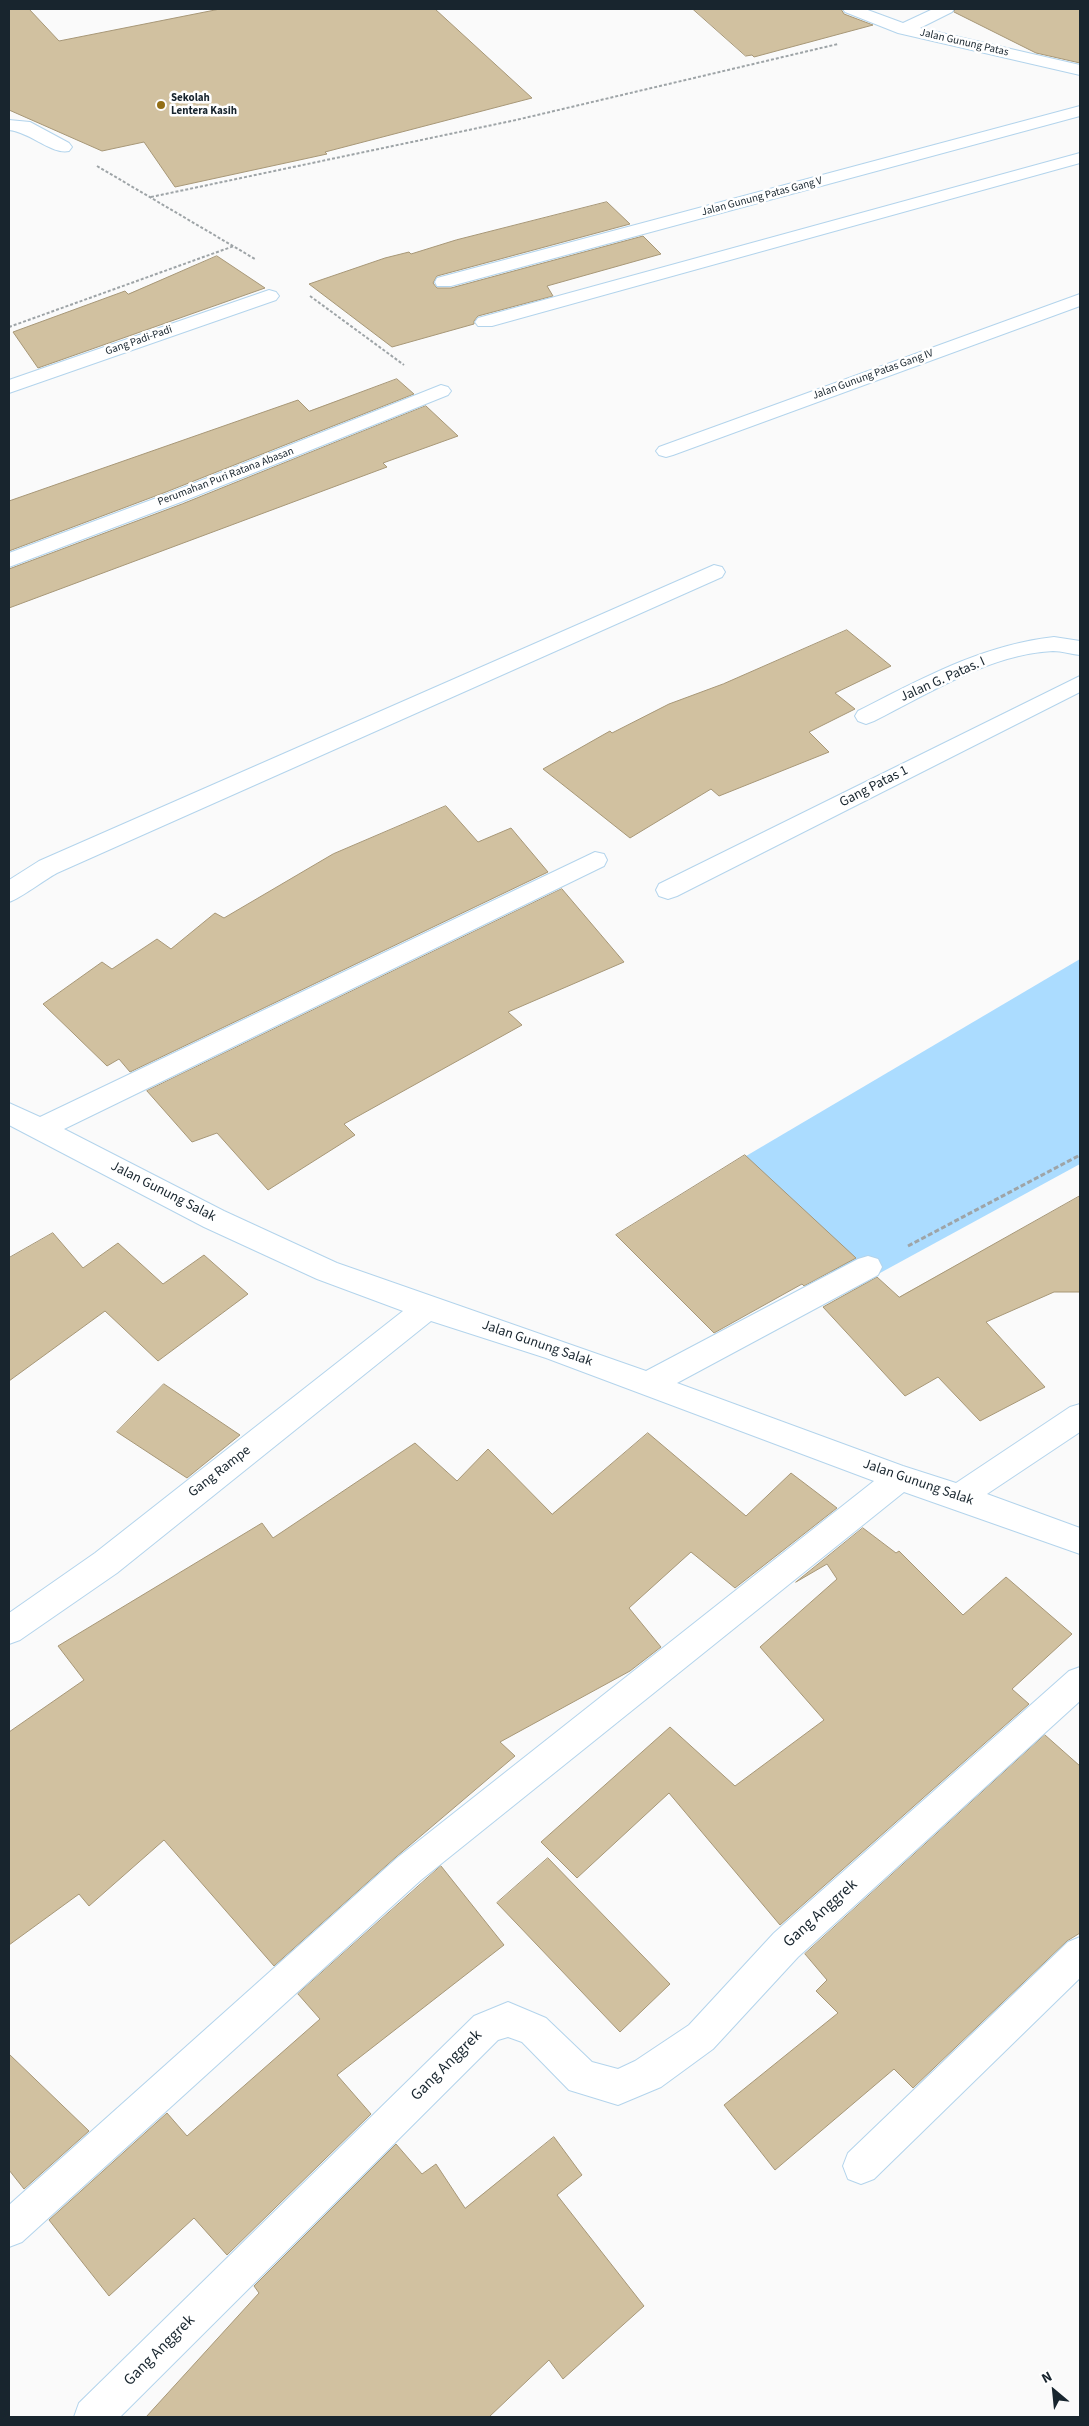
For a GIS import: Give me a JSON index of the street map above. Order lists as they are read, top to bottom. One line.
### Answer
{"streets":{"street":["Jalan Gunung Patas","Jalan Gunung Patas Gang V","Gang Padi-Padi","Jalan Gunung Patas Gang IV","Perumahan Puri Ratana Abasan","Jalan G. Patas. I","Gang Patas 1","Jalan Gunung Salak","Gang Rampe","Gang Anggrek"]},"crossings":[["Jalan Gunung Salak","Gang Rampe"]],"places":["Sekolah Lentera Kasih"],"north":"top left"}
